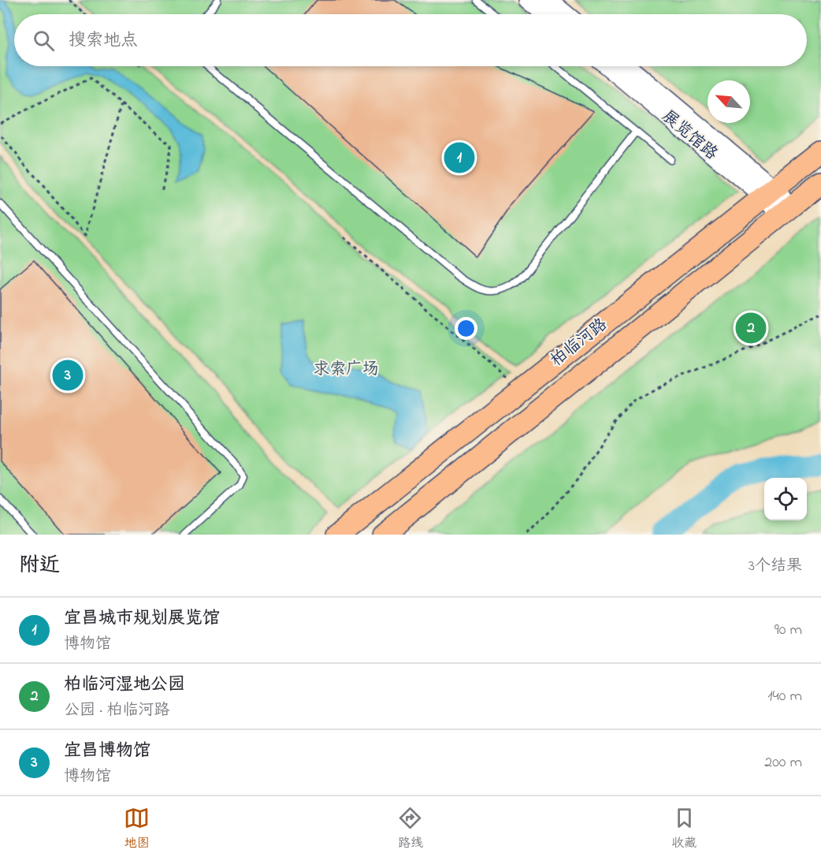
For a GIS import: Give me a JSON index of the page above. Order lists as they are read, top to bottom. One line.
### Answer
{"streets":{"main road":["柏临河路"],"street":["展览馆路"]},"crossings":[["展览馆路","柏临河路"]],"parks":["求索广场"],"north":"top left","page":{"search":"搜索地点","pins":["1","2","3"],"heading":["附近","3个结果"],"list":[{"mark":"1","name":"宜昌城市规划展览馆","note":"博物馆","value":"90 m"},{"mark":"2","name":"柏临河湿地公园","note":"公园 · 柏临河路","value":"140 m"},{"mark":"3","name":"宜昌博物馆","note":"博物馆","value":"200 m"}],"nav":["地图","路线","收藏"]}}
